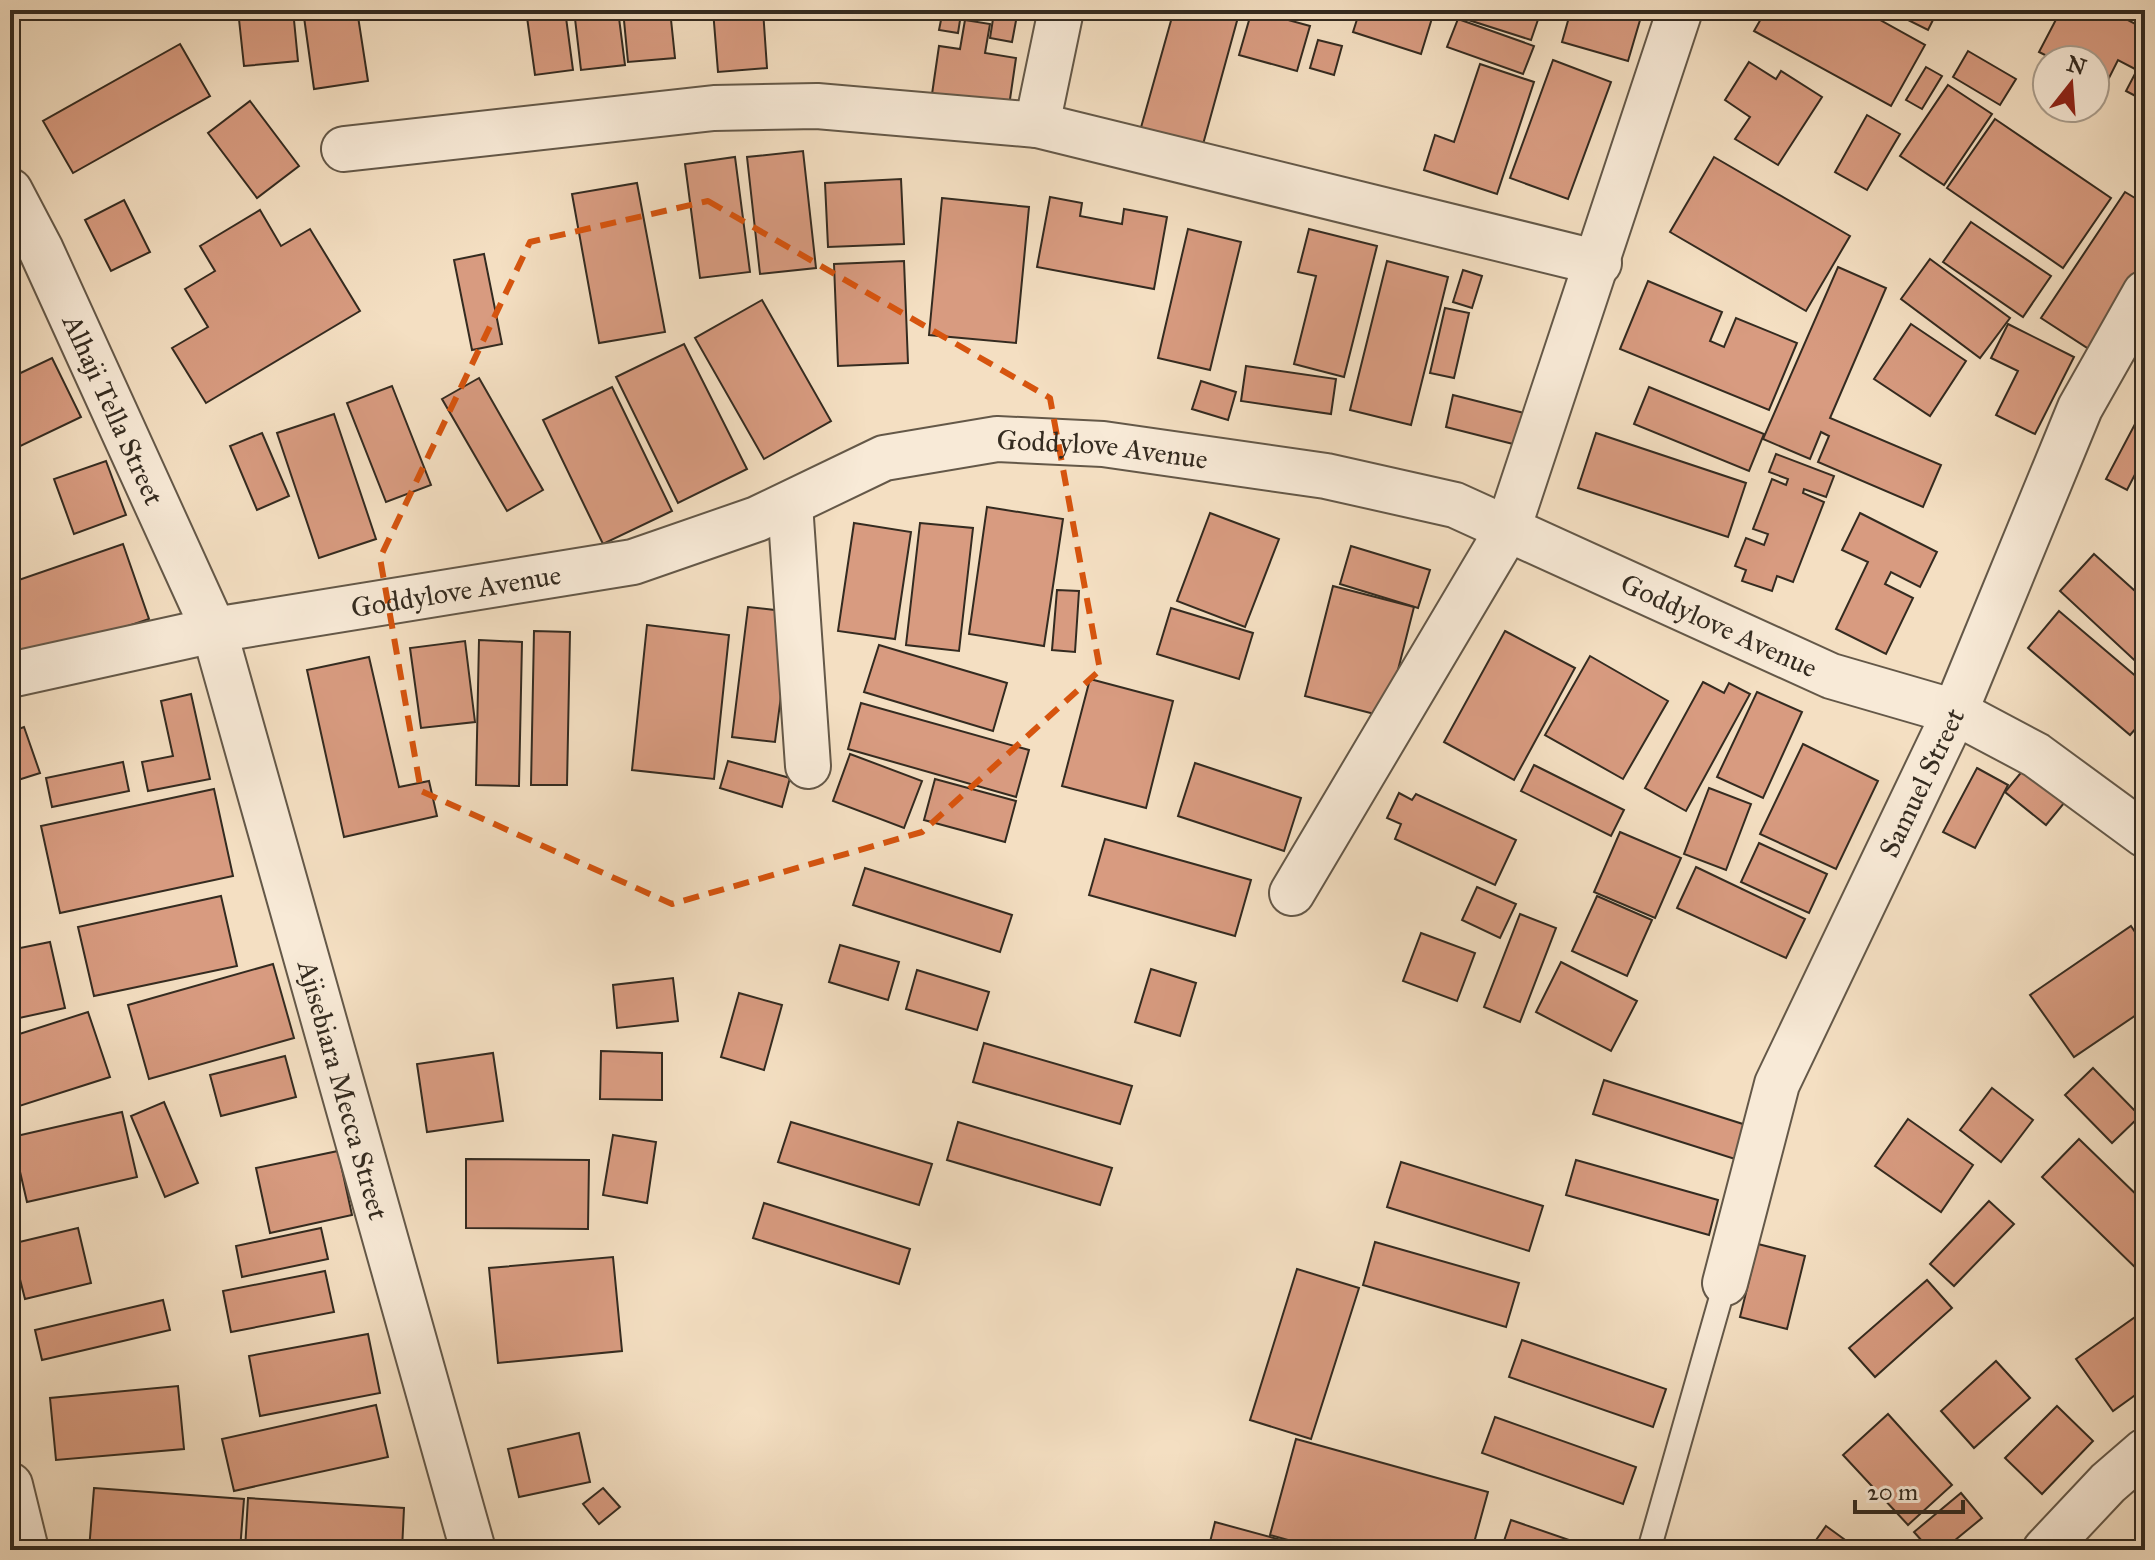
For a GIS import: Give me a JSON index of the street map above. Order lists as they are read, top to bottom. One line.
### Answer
{"streets":{"street":["Alhaji Tella Street","Goddylove Avenue","Samuel Street","Ajisebiara Mecca Street"]},"crossings":[["Alhaji Tella Street","Goddylove Avenue"],["Alhaji Tella Street","Ajisebiara Mecca Street"],["Goddylove Avenue","Samuel Street"],["Goddylove Avenue","Ajisebiara Mecca Street"]],"scale_bar":"20 m","north":"top"}
